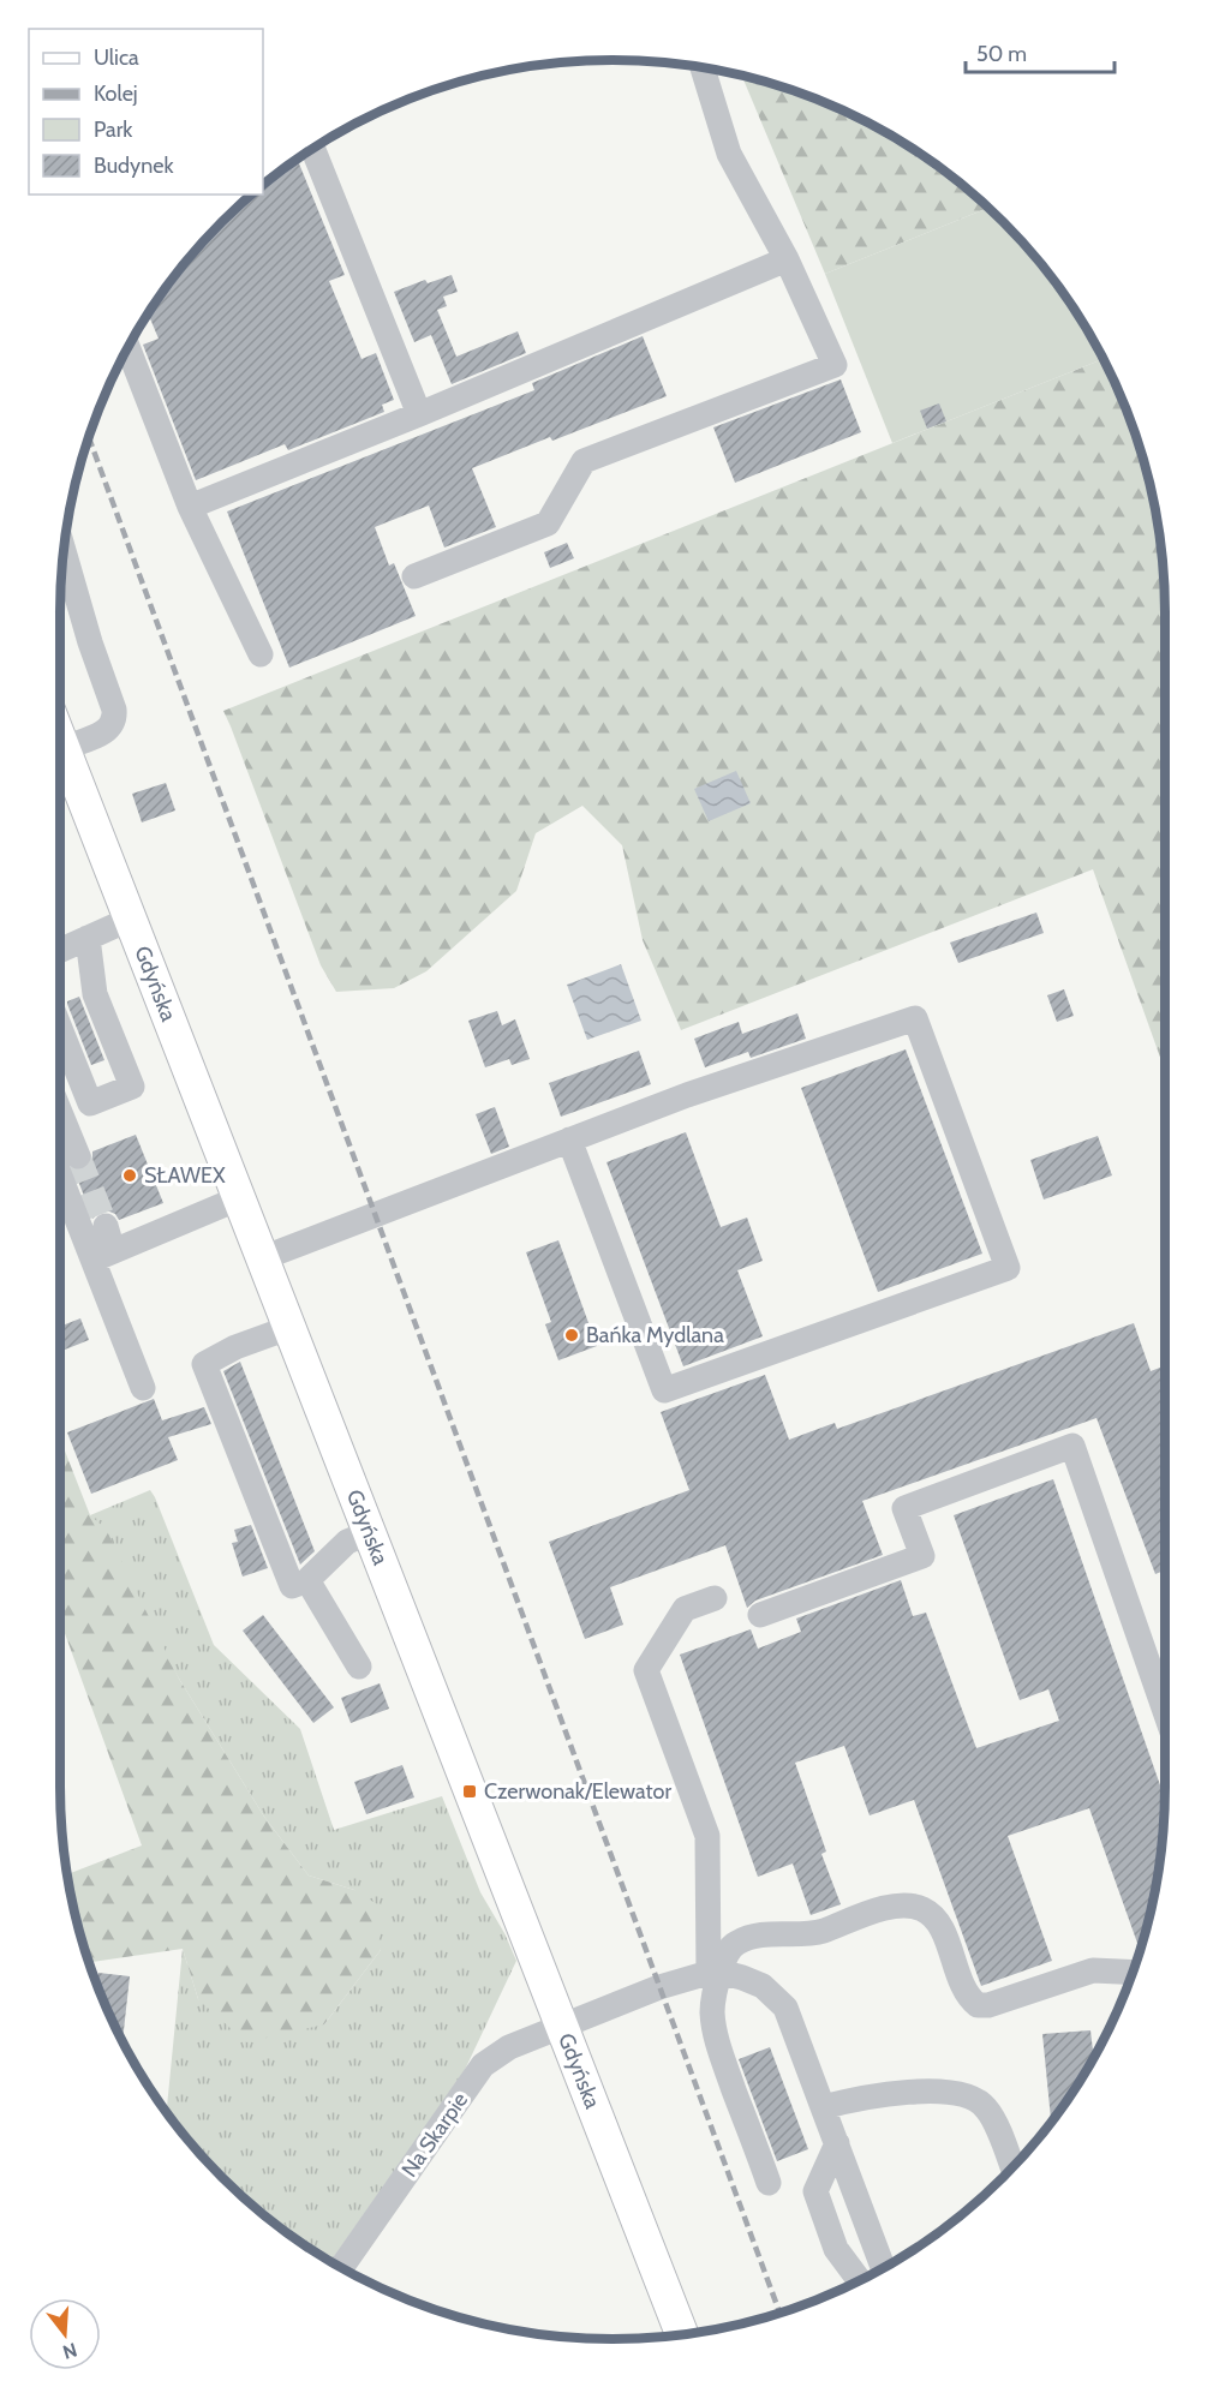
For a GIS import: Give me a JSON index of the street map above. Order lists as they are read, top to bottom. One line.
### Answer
{"streets":{"main road":["Gdyńska"],"street":["Na Skarpie"]},"crossings":[["Gdyńska","Na Skarpie"]],"places":{"other":["SŁAWEX","Bańka Mydlana"],"transit":["Czerwonak/Elewator"]},"legend":["Ulica","Kolej","Park","Budynek"],"scale_bar":"50 m","north":"bottom"}
